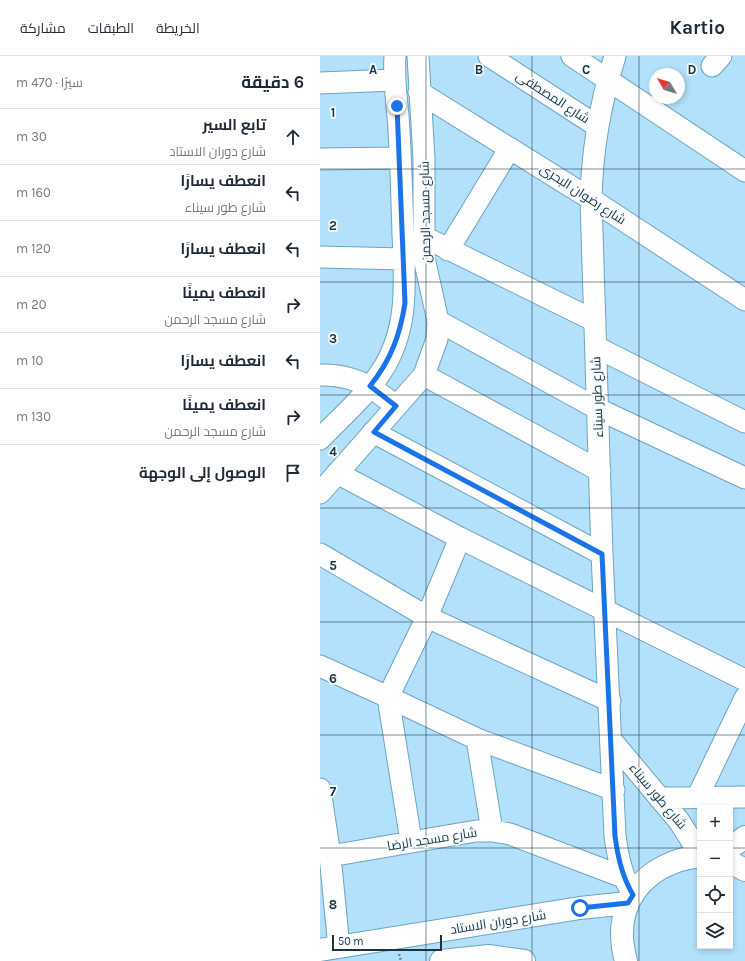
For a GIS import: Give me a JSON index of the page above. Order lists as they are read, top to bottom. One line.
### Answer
{"streets":{"main road":["شارع دوران الاستاد"],"street":["شارع المصطفى","شارع رضوان البحرى","شارع مسجد الرحمن","شارع طور سيناء","شارع مسجد الرضا"]},"crossings":[["شارع المصطفى","شارع طور سيناء"],["شارع رضوان البحرى","شارع مسجد الرحمن"],["شارع رضوان البحرى","شارع طور سيناء"],["شارع طور سيناء","شارع مسجد الرضا"],["شارع طور سيناء","شارع دوران الاستاد"],["شارع مسجد الرضا","شارع دوران الاستاد"]],"scale_bar":"50 m","north":"top left","page":{"header":"Kartio","nav":["الخريطة","الطبقات","مشاركة"],"heading":["6 دقيقة","سيرًا · 470 m"],"list":[["تابع السير","شارع دوران الاستاد","30 m"],["انعطف يسارًا","شارع طور سيناء","160 m"],["انعطف يسارًا","120 m"],["انعطف يمينًا","شارع مسجد الرحمن","20 m"],["انعطف يسارًا","10 m"],["انعطف يمينًا","شارع مسجد الرحمن","130 m"],"الوصول إلى الوجهة"],"map_buttons":["+","−"],"scale":"50 m"},"grid":{"columns":["A","B","C","D"],"rows":["1","2","3","4","5","6","7","8"]}}
